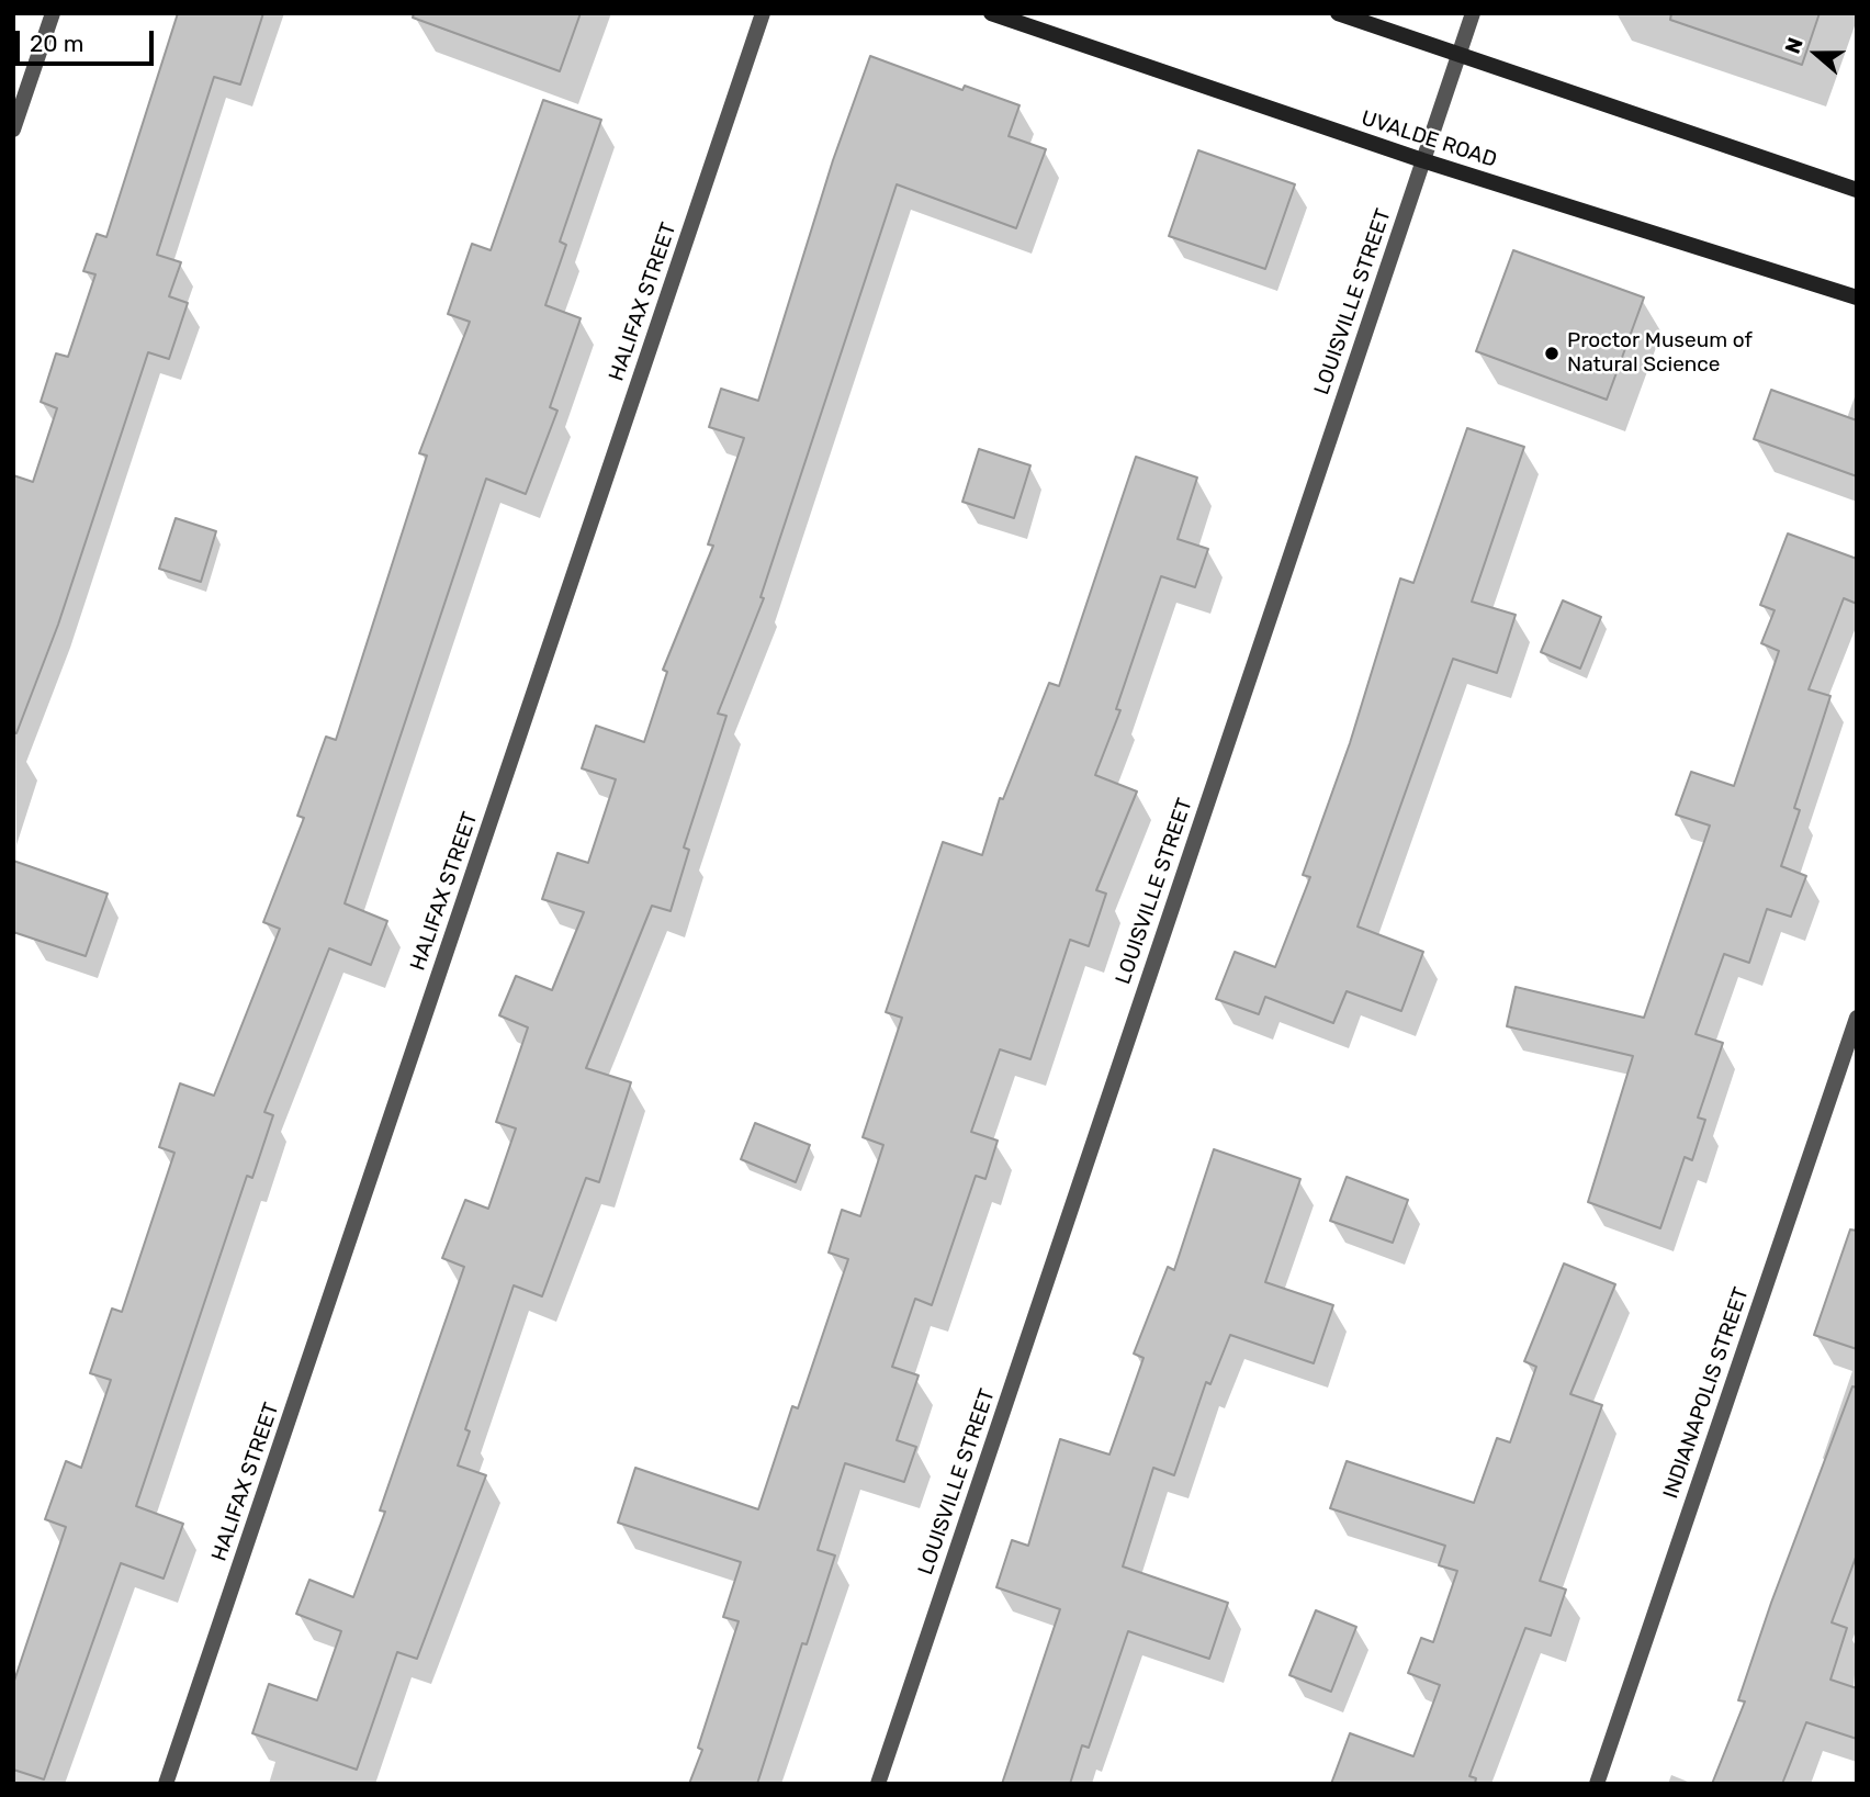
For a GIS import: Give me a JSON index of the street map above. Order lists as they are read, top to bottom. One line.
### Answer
{"streets":{"main road":["UVALDE ROAD"],"street":["HALIFAX STREET","LOUISVILLE STREET","INDIANAPOLIS STREET"]},"crossings":[["UVALDE ROAD","LOUISVILLE STREET"]],"places":["Proctor Museum of Natural Science"],"scale_bar":"20 m","north":"left"}
